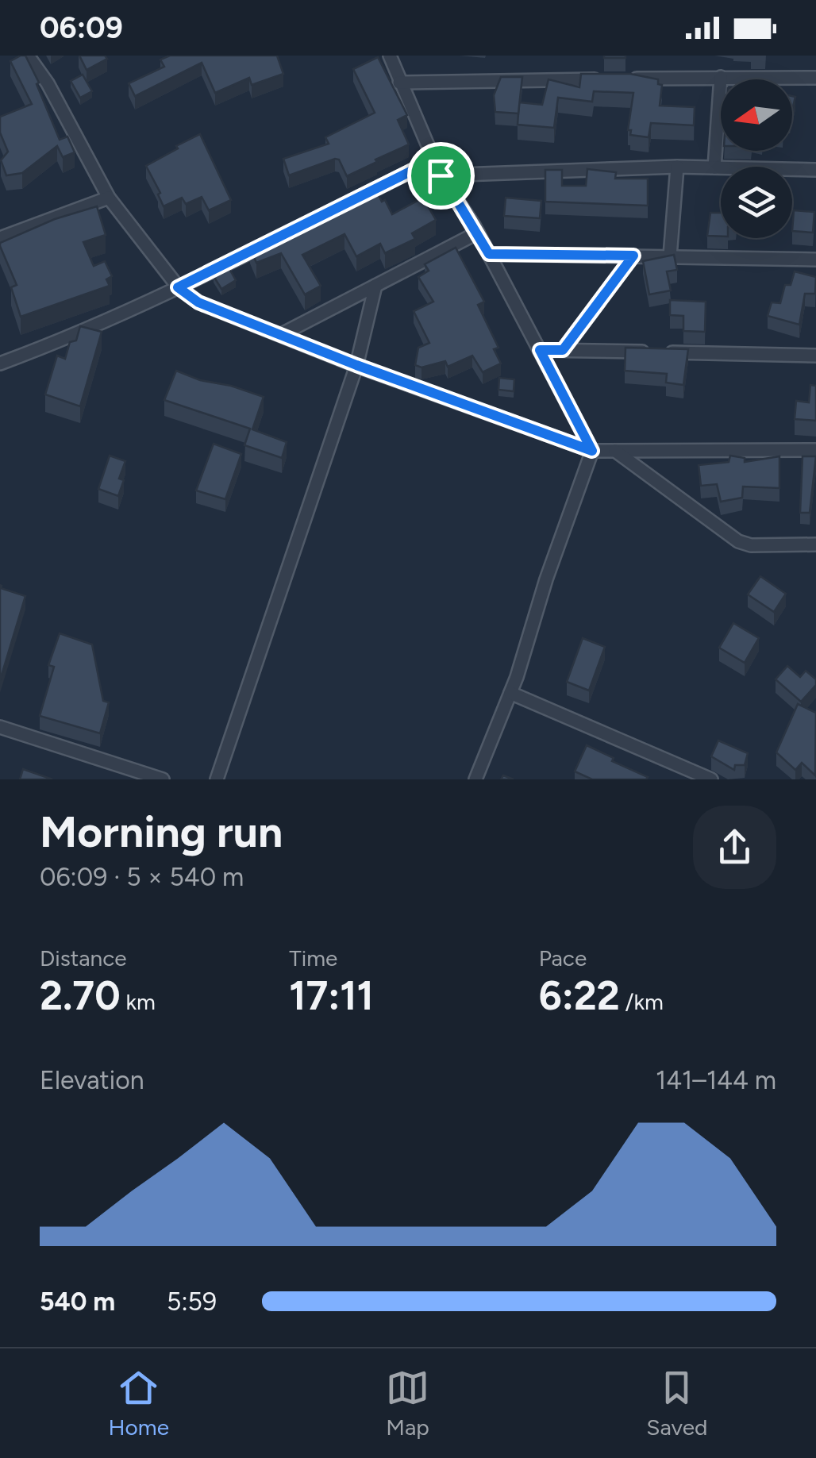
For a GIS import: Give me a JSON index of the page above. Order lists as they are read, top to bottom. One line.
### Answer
{"north":"left","page":{"status":"06:09","heading":["Morning run","06:09 · 5 × 540 m"],"stats":[["Distance","2.70 km"],["Time","17:11"],["Pace","6:22 /km"]],"chart":["Elevation","141–144 m"],"list":[{"name":"540 m","note":"5:59"}],"tabs":["Home","Map","Saved"]}}
